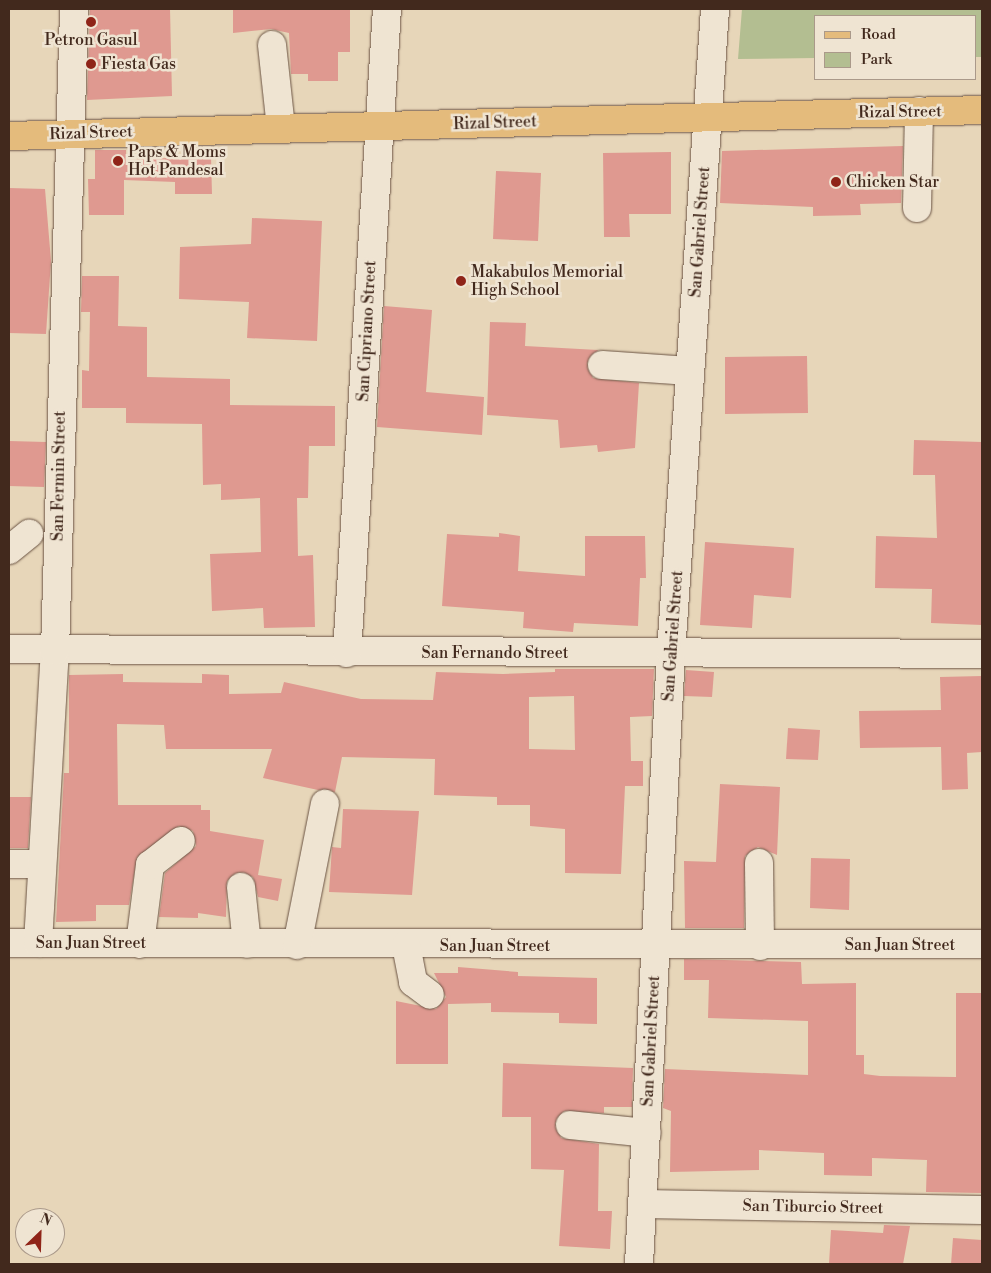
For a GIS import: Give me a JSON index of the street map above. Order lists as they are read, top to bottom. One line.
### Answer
{"streets":{"main road":["Rizal Street"],"street":["San Gabriel Street","San Cipriano Street","San Fermin Street","San Fernando Street","San Juan Street","San Tiburcio Street"]},"crossings":[["Rizal Street","San Gabriel Street"],["Rizal Street","San Cipriano Street"],["Rizal Street","San Fermin Street"],["San Gabriel Street","San Fernando Street"],["San Gabriel Street","San Juan Street"],["San Gabriel Street","San Tiburcio Street"],["San Cipriano Street","San Fernando Street"],["San Fermin Street","San Fernando Street"],["San Fermin Street","San Juan Street"]],"places":["Petron Gasul","Fiesta Gas","Paps & Moms Hot Pandesal","Chicken Star","Makabulos Memorial High School"],"legend":["Road","Park"],"north":"top right"}
